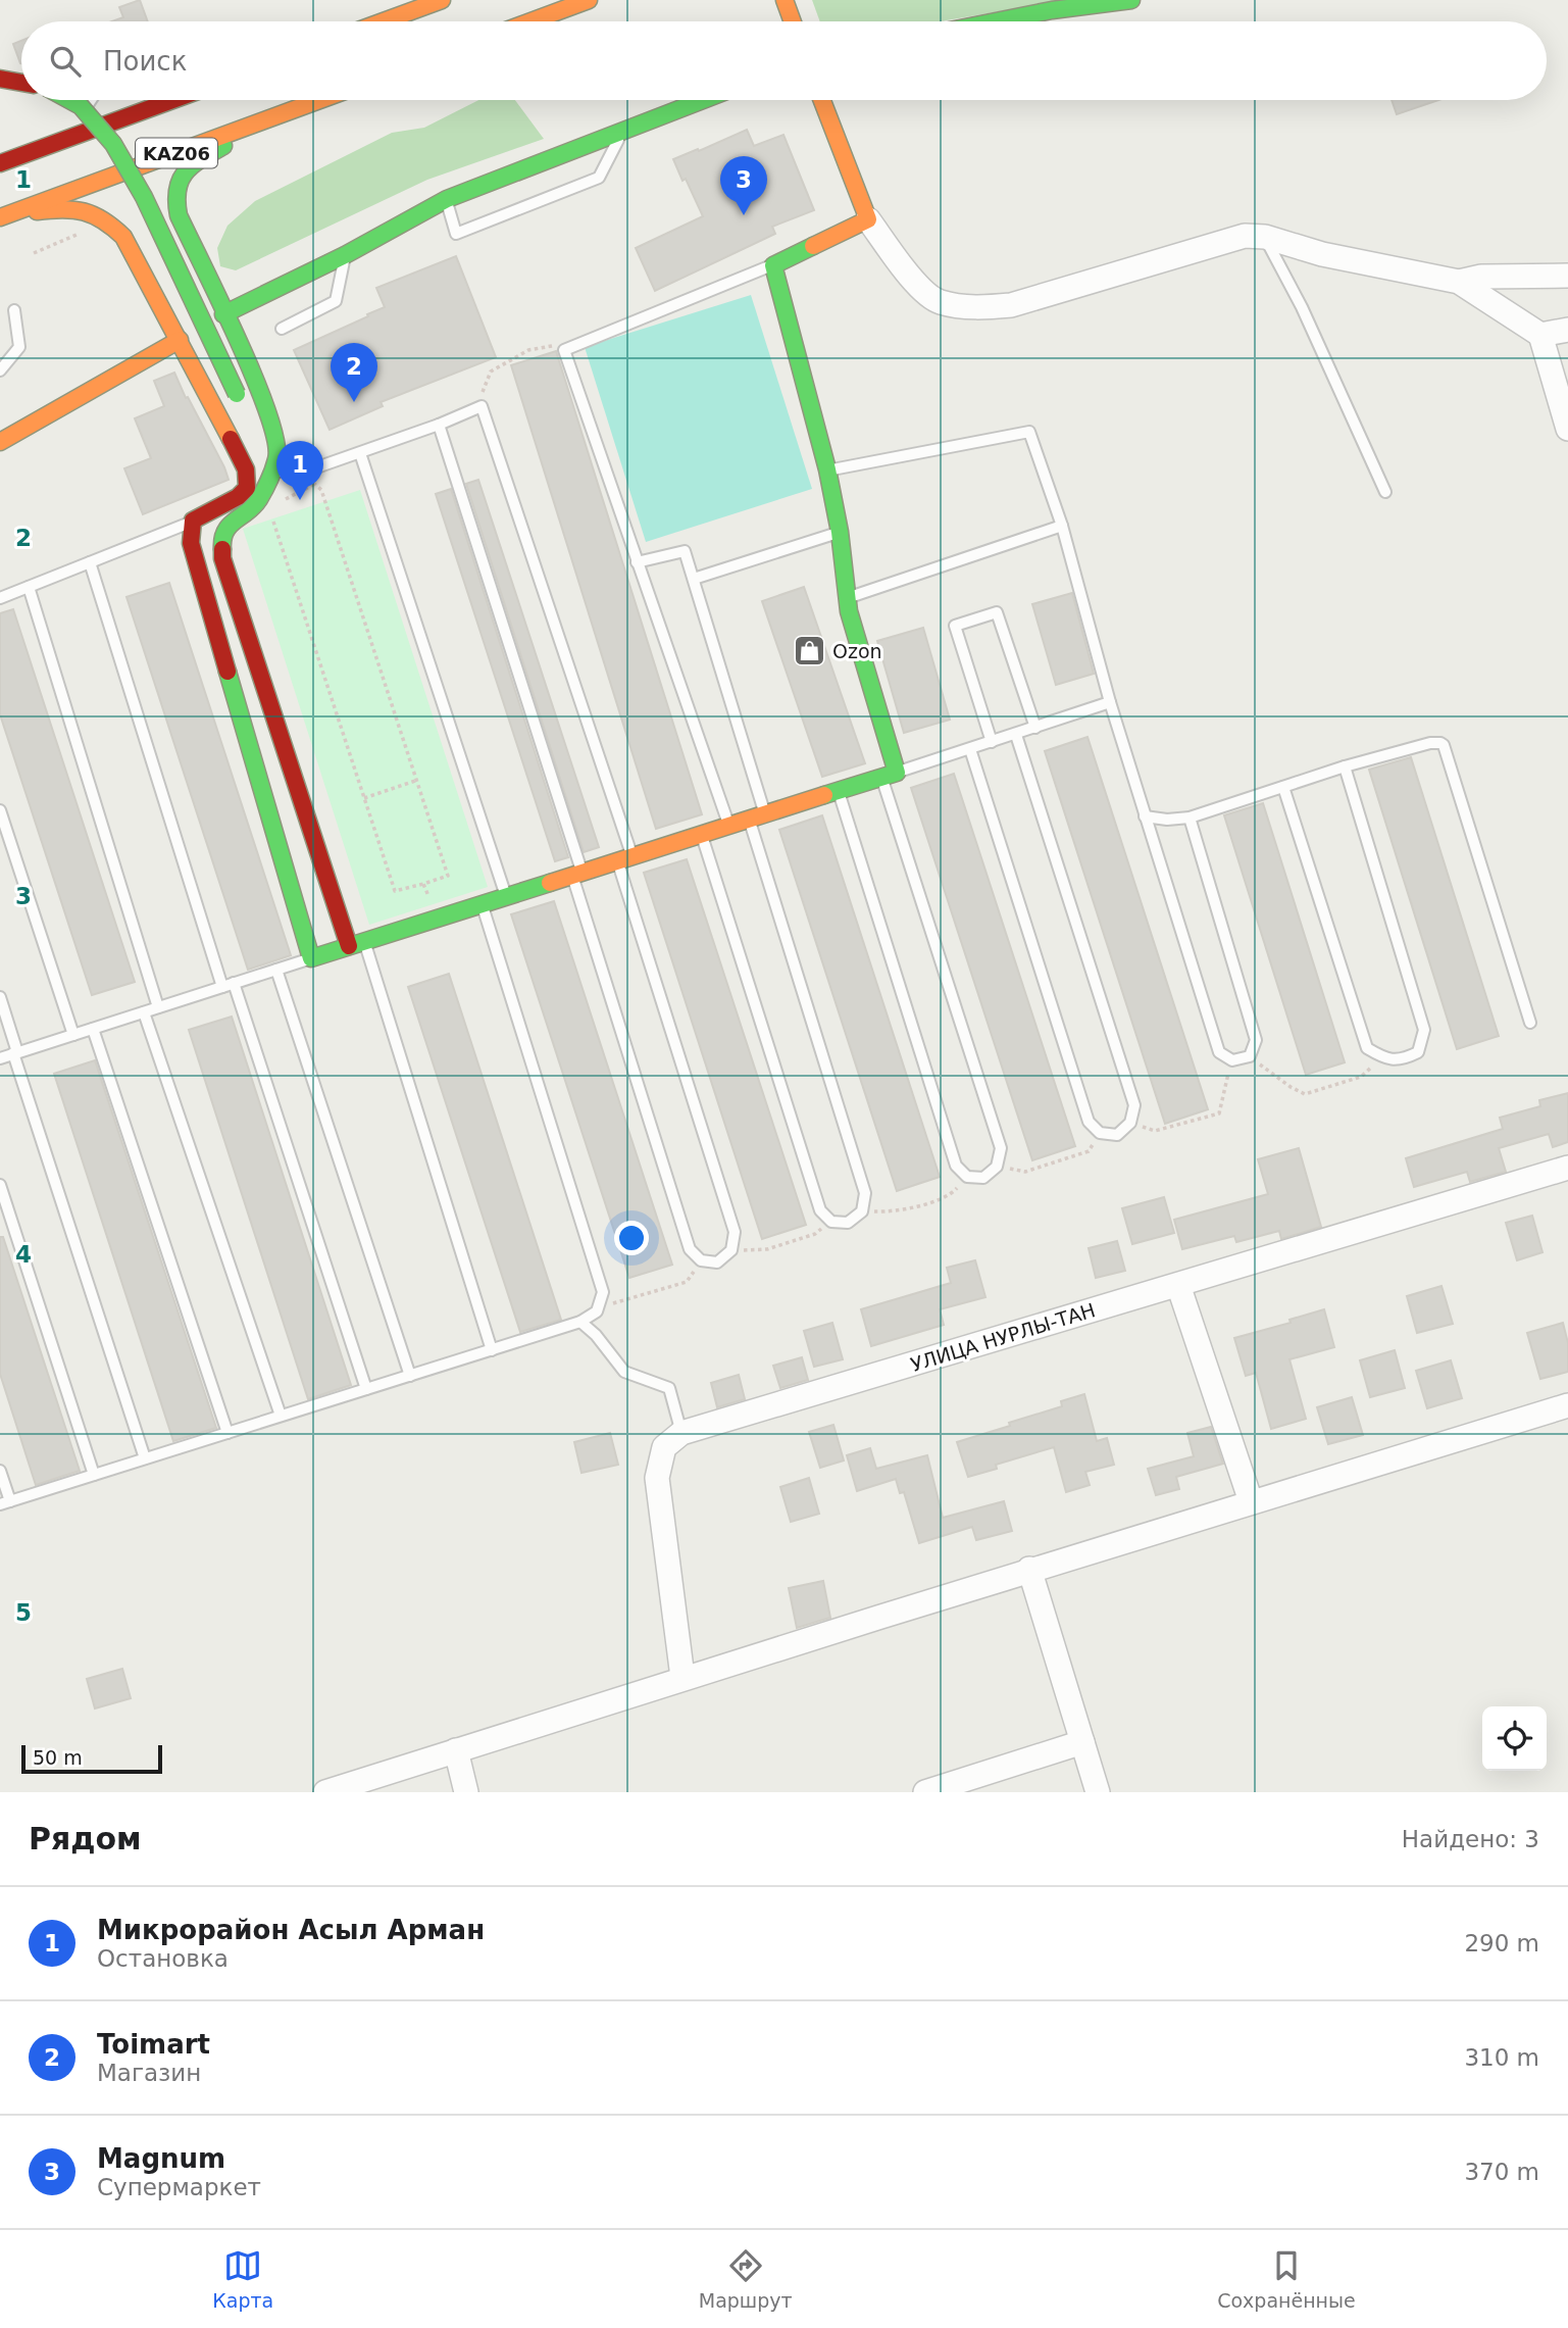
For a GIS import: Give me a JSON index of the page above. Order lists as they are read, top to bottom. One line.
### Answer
{"streets":{"main road":["KАZ06"],"street":["УЛИЦА НУРЛЫ-ТАН"]},"places":{"shop":["Ozon"]},"scale_bar":"50 m","page":{"search":"Поиск","pins":["3","2","1"],"scale":"50 m","heading":["Рядом","Найдено: 3"],"list":[{"mark":"1","name":"Микрорайон Асыл Арман","note":"Остановка","value":"290 m"},{"mark":"2","name":"Toimart","note":"Магазин","value":"310 m"},{"mark":"3","name":"Magnum","note":"Супермаркет","value":"370 m"}],"nav":["Карта","Маршрут","Сохранённые"]},"grid":{"rows":["1","2","3","4","5"]}}
